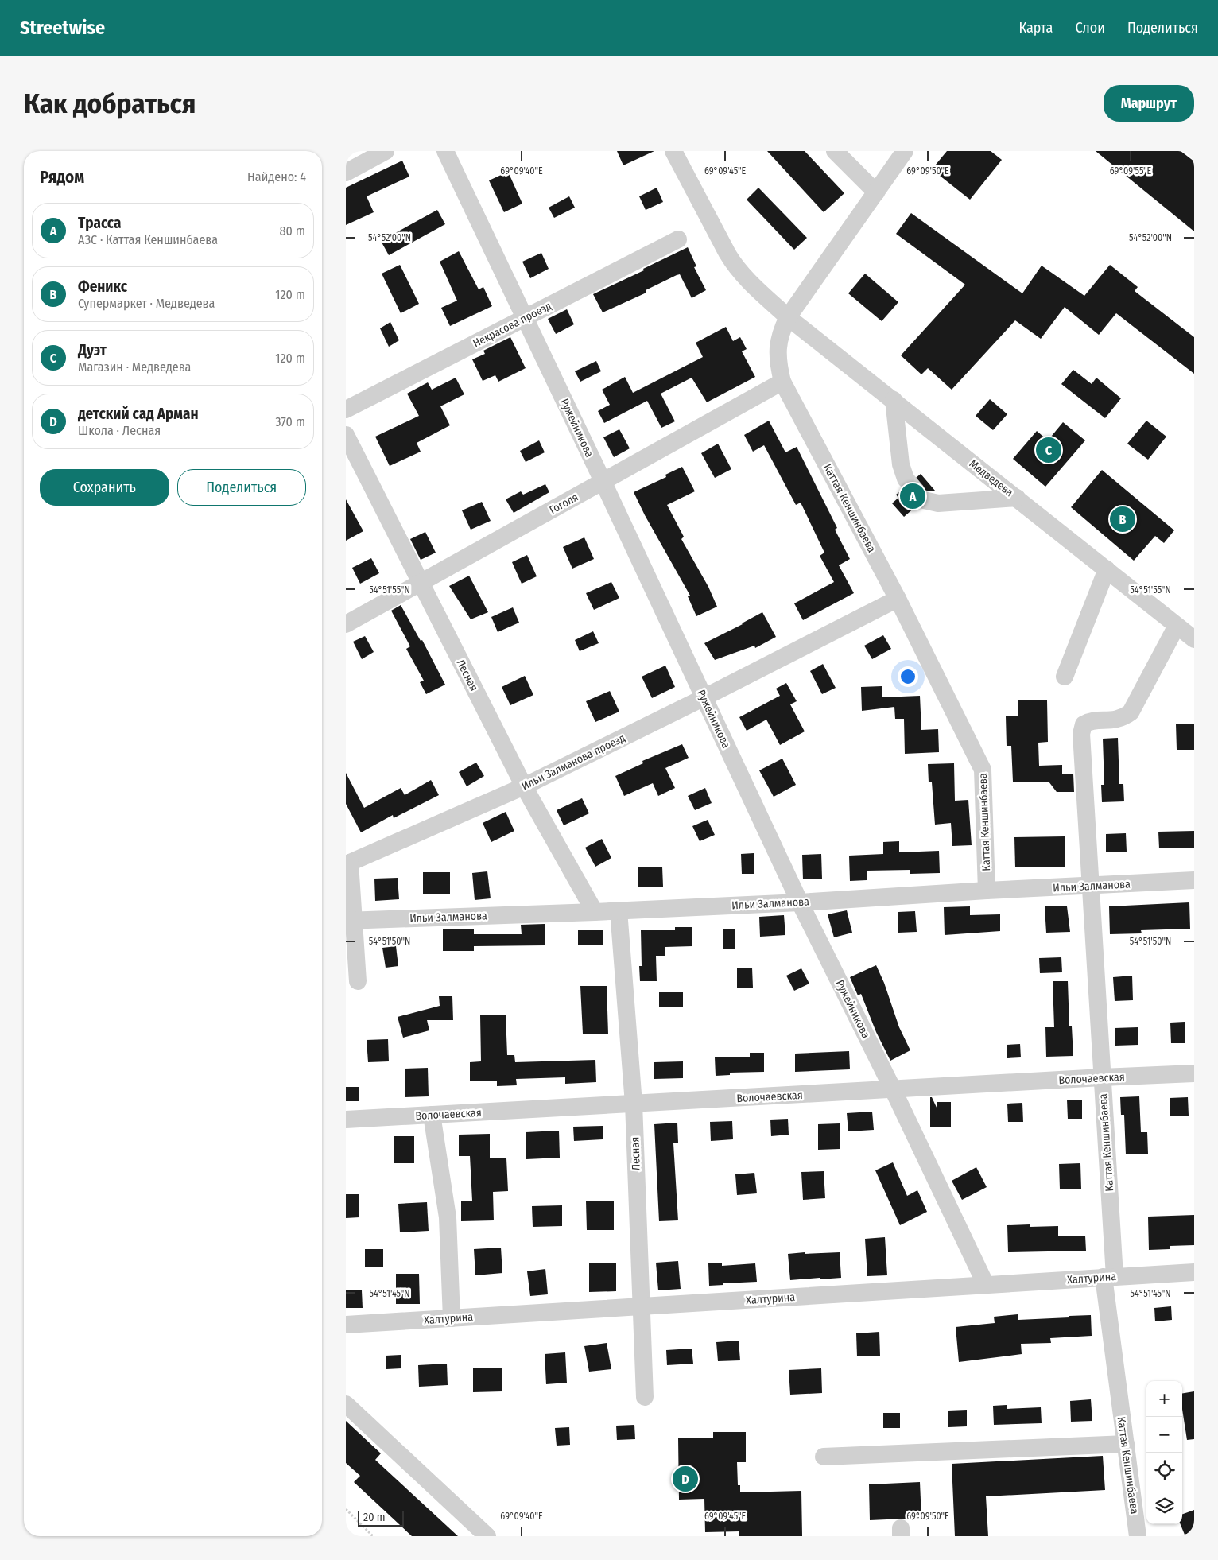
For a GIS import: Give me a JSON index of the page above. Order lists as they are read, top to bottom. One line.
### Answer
{"streets":{"street":["Некрасова проезд","Ружейникова","Медведева","Гоголя","Каттая Кеншинбаева","Лесная","Ильи Залманова проезд","Ильи Залманова","Волочаевская","Халтурина"]},"crossings":[["Некрасова проезд","Ружейникова"],["Ружейникова","Гоголя"],["Ружейникова","Ильи Залманова проезд"],["Ружейникова","Ильи Залманова"],["Ружейникова","Волочаевская"],["Ружейникова","Халтурина"],["Медведева","Каттая Кеншинбаева"],["Гоголя","Каттая Кеншинбаева"],["Гоголя","Лесная"],["Каттая Кеншинбаева","Ильи Залманова проезд"],["Каттая Кеншинбаева","Ильи Залманова"],["Каттая Кеншинбаева","Волочаевская"],["Каттая Кеншинбаева","Халтурина"],["Лесная","Ильи Залманова проезд"],["Лесная","Ильи Залманова"],["Лесная","Волочаевская"],["Лесная","Халтурина"],["Ильи Залманова проезд","Ильи Залманова"]],"scale_bar":"20 m","page":{"header":"Streetwise","nav":["Карта","Слои","Поделиться"],"buttons":["Маршрут",["Сохранить","Поделиться"]],"title":"Как добраться","heading":["Рядом","Найдено: 4"],"list":[{"mark":"A","name":"Трасса","note":"АЗС · Каттая Кеншинбаева","value":"80 m"},{"mark":"B","name":"Феникс","note":"Супермаркет · Медведева","value":"120 m"},{"mark":"C","name":"Дуэт","note":"Магазин · Медведева","value":"120 m"},{"mark":"D","name":"детский сад Арман","note":"Школа · Лесная","value":"370 m"}],"pins":["C","A","B","D"],"map_buttons":["+","−"],"scale":"20 m"},"coordinates":["69°09'40\"E","69°09'45\"E","69°09'50\"E","69°09'55\"E","54°52'00\"N","54°51'55\"N","54°51'50\"N","54°51'45\"N"]}
